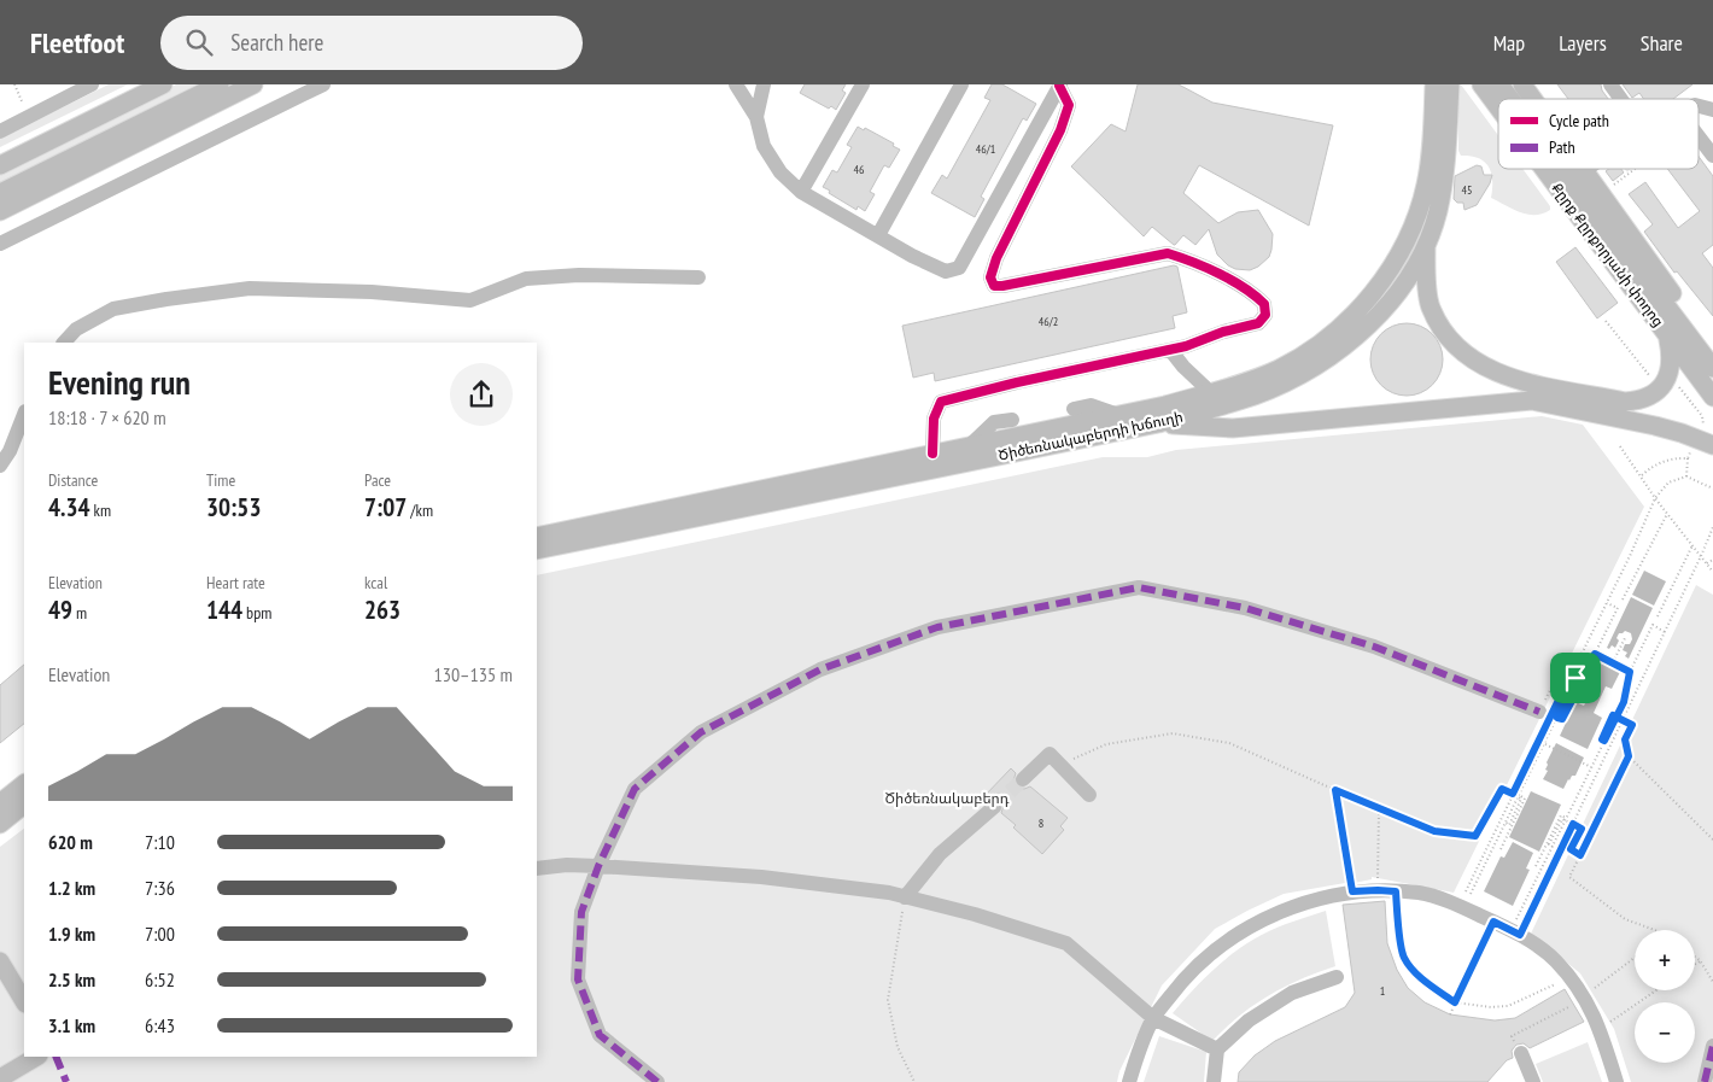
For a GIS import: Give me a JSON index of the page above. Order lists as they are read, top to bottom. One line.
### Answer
{"streets":{"main road":["Քըրք Քըրքորյանի փողոց","Ծիծեռնակաբերդի խճուղի"]},"parks":["Ծիծեռնակաբերդ"],"house_numbers":["46/1","46","45","46/2","8","1"],"legend":["Cycle path","Path"],"page":{"header":"Fleetfoot","search":"Search here","nav":["Map","Layers","Share"],"heading":["Evening run","18:18 · 7 × 620 m"],"stats":[["Distance","4.34 km"],["Time","30:53"],["Pace","7:07 /km"],["Elevation","49 m"],["Heart rate","144 bpm"],["kcal","263"]],"chart":["Elevation","130–135 m"],"list":[{"name":"620 m","note":"7:10"},{"name":"1.2 km","note":"7:36"},{"name":"1.9 km","note":"7:00"},{"name":"2.5 km","note":"6:52"},{"name":"3.1 km","note":"6:43"}],"map_buttons":["+","−"]}}
